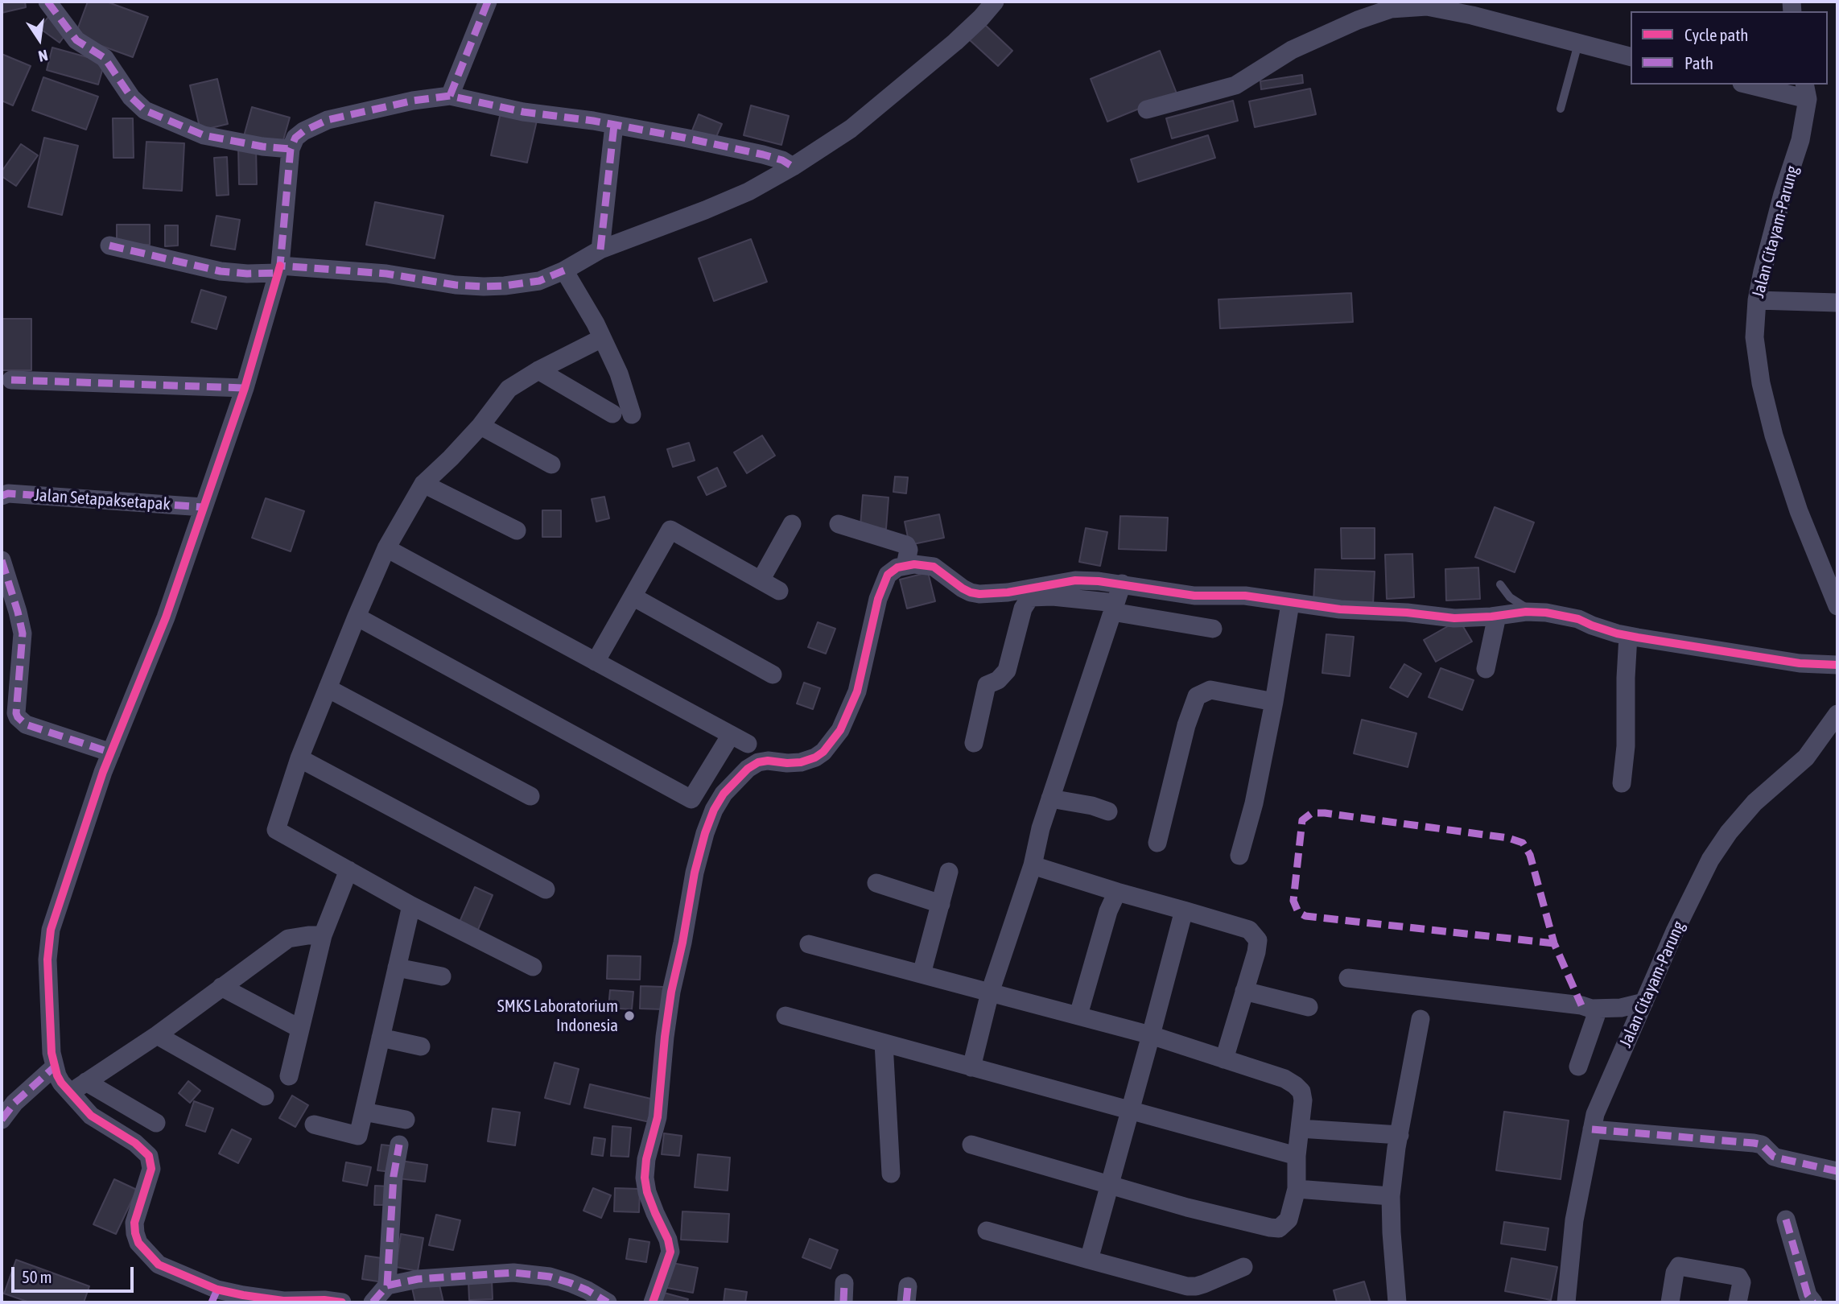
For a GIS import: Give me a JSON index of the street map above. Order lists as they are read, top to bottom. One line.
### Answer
{"streets":{"street":["Jalan Citayam-Parung","Jalan Setapaksetapak"]},"places":["SMKS Laboratorium Indonesia"],"legend":["Cycle path","Path"],"scale_bar":"50 m","north":"bottom"}
